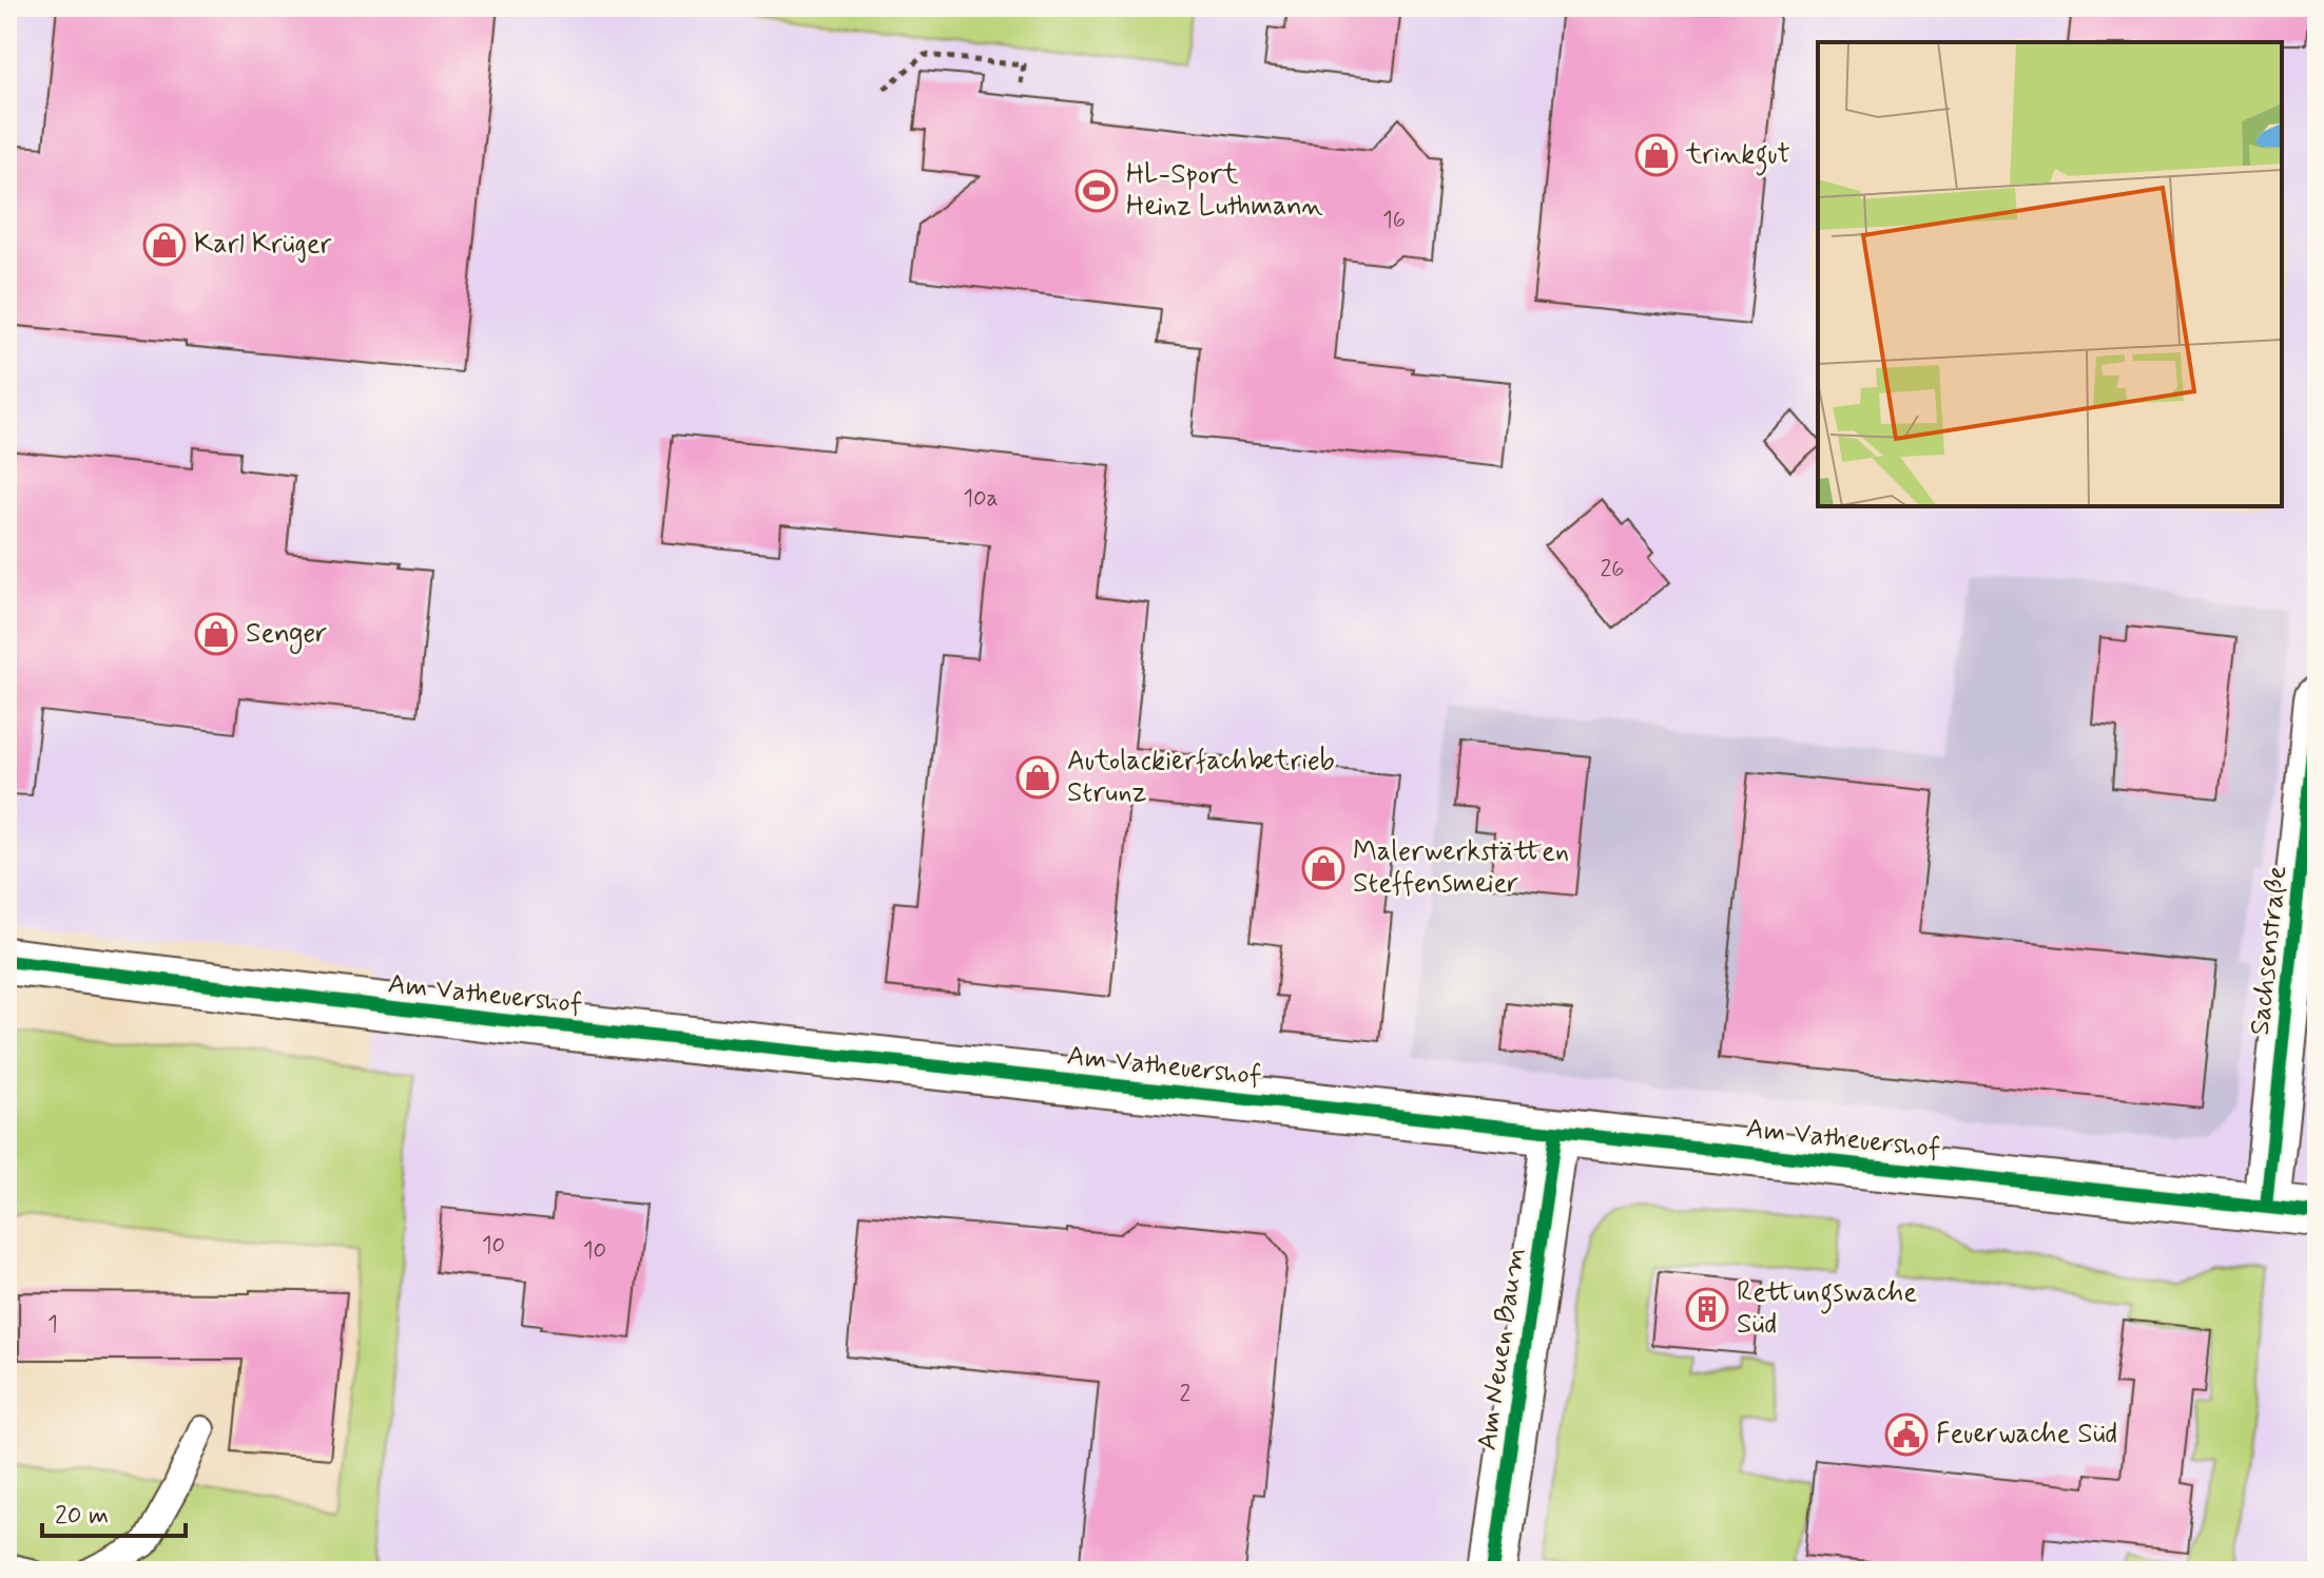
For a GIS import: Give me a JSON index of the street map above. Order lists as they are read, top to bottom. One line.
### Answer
{"streets":{"street":["Sachsenstraße","Am Vatheuershof","Am Neuen Baum"]},"crossings":[["Sachsenstraße","Am Vatheuershof"],["Am Vatheuershof","Am Neuen Baum"]],"places":{"shop":["trinkgut","Karl Krüger","Senger","Autolackierfachbetrieb Strunz","Malerwerkstätten Steffensmeier"],"sports":["HL-Sport Heinz Luthmann"],"building":["Rettungswache Süd"],"public building":["Feuerwache Süd"]},"house_numbers":["16","10a","26","10","10","1","2"],"scale_bar":"20 m"}
